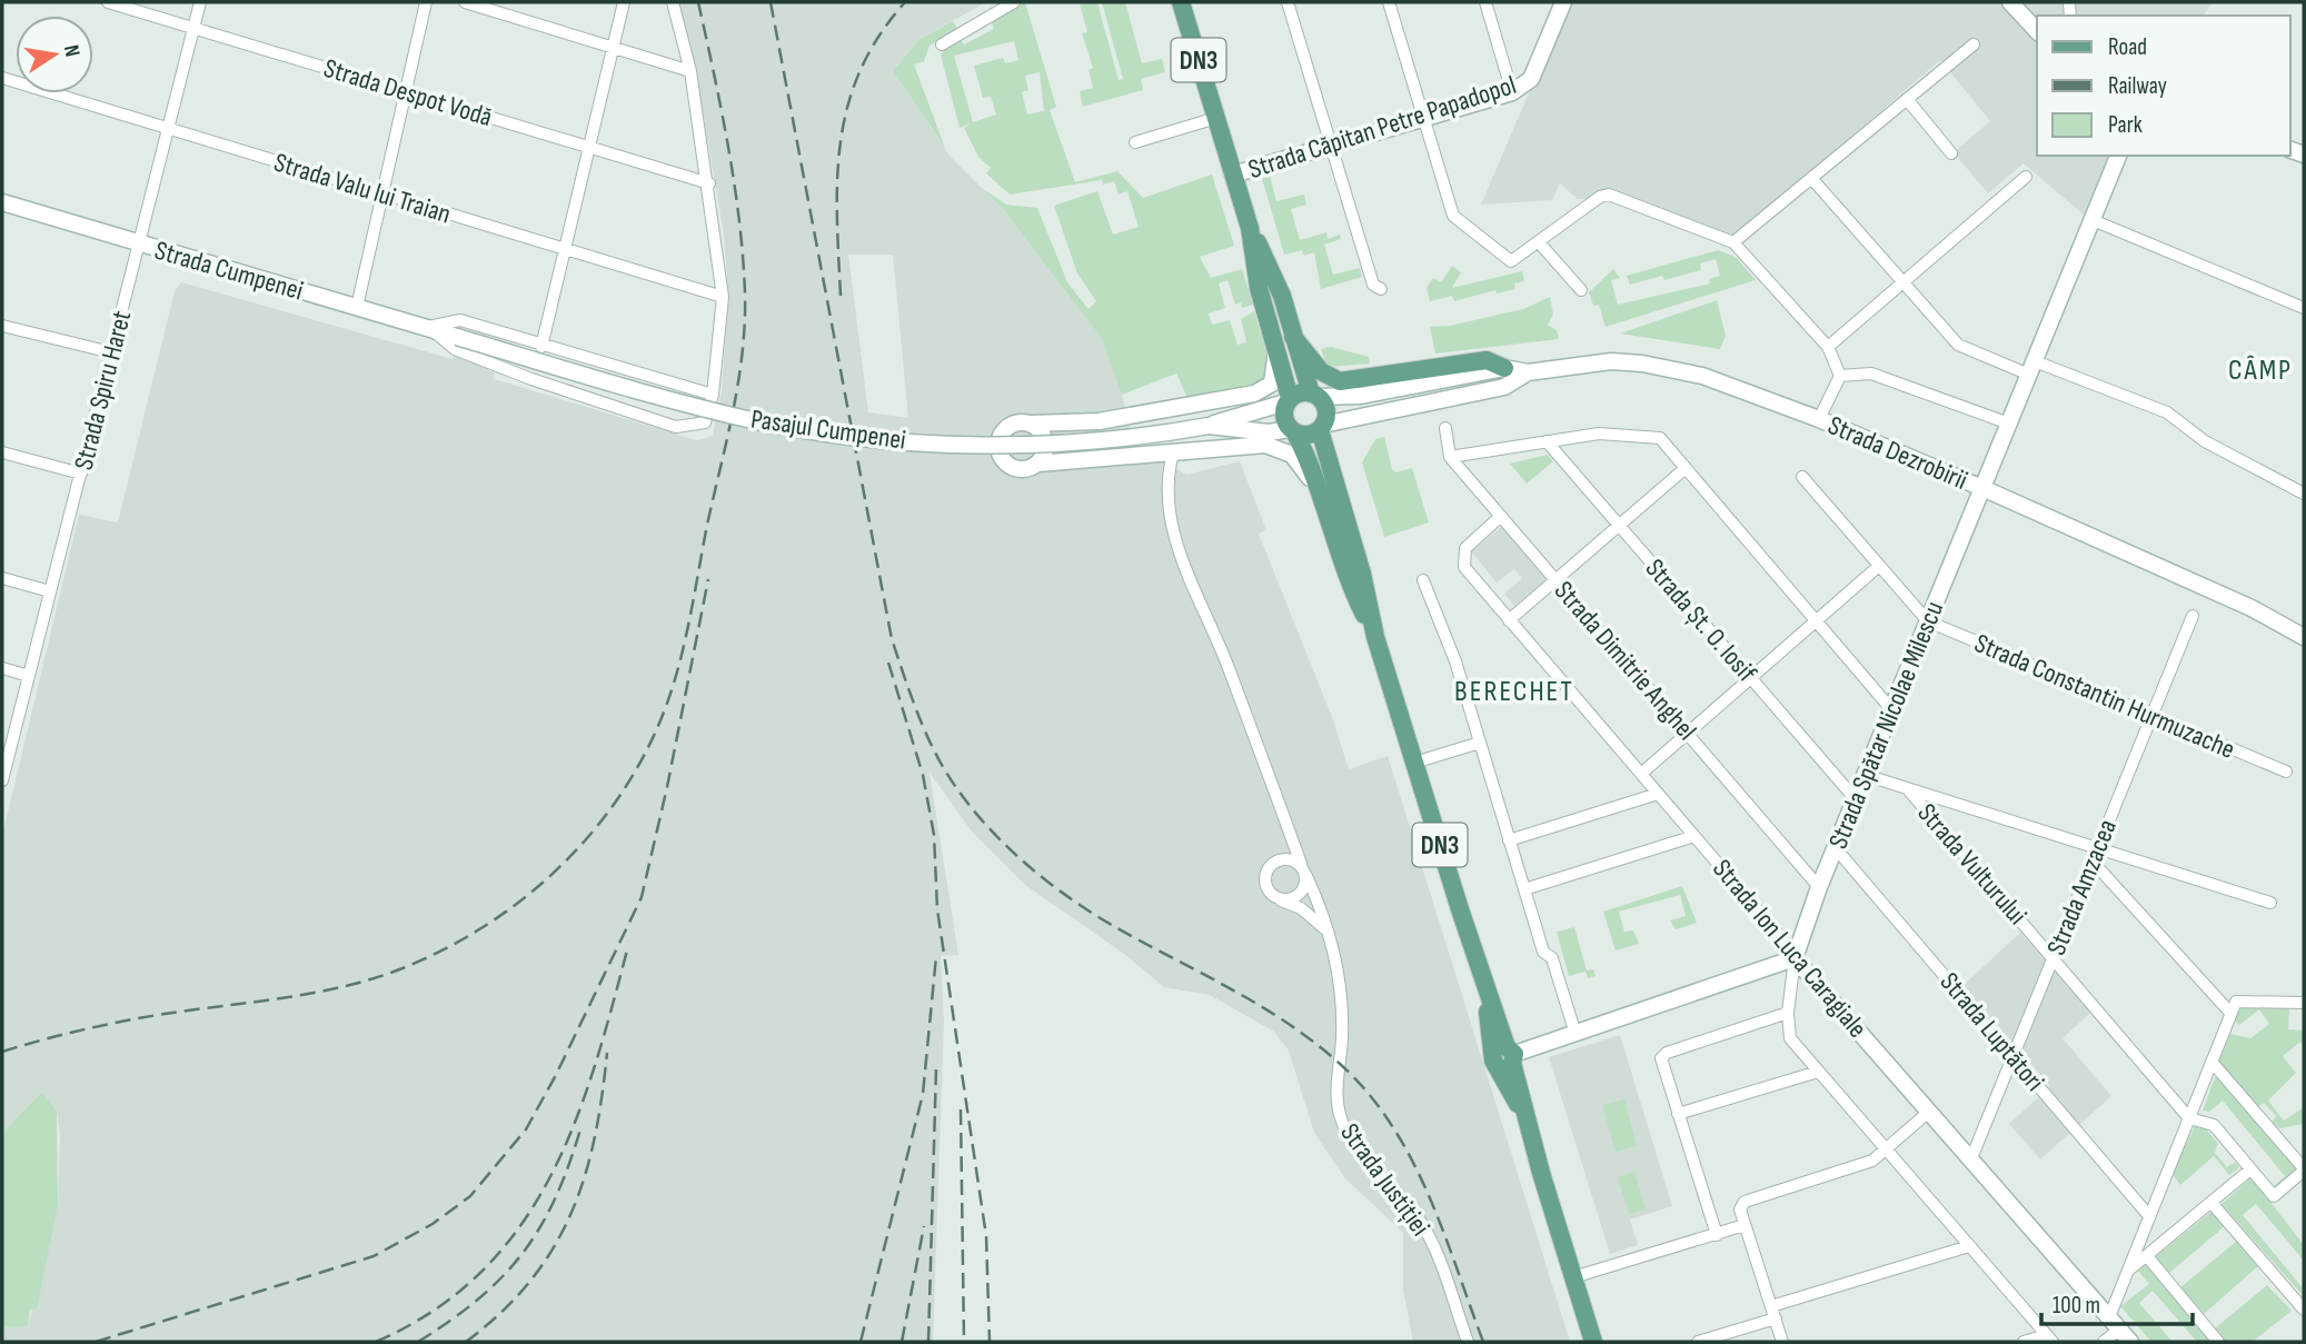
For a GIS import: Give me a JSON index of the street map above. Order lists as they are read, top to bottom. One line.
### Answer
{"streets":{"main road":["DN3","Strada Căpitan Petre Papadopol","Strada Cumpenei","Pasajul Cumpenei","Strada Dezrobirii","Strada Spătar Nicolae Milescu","Strada Ion Luca Caragiale"],"street":["Strada Despot Vodă","Strada Valu lui Traian","Strada Spiru Haret","Strada Șt. O. Iosif","Strada Dimitrie Anghel","Strada Constantin Hurmuzache","Strada Vulturului","Strada Amzacea","Strada Luptători","Strada Justiției"]},"crossings":[["DN3","Strada Căpitan Petre Papadopol"],["DN3","Strada Dezrobirii"],["Strada Despot Vodă","Strada Spiru Haret"],["Strada Valu lui Traian","Strada Spiru Haret"],["Strada Cumpenei","Strada Spiru Haret"],["Strada Cumpenei","Pasajul Cumpenei"],["Strada Dezrobirii","Strada Spătar Nicolae Milescu"],["Strada Șt. O. Iosif","Strada Spătar Nicolae Milescu"],["Strada Dimitrie Anghel","Strada Spătar Nicolae Milescu"],["Strada Dimitrie Anghel","Strada Ion Luca Caragiale"],["Strada Constantin Hurmuzache","Strada Spătar Nicolae Milescu"],["Strada Constantin Hurmuzache","Strada Amzacea"],["Strada Spătar Nicolae Milescu","Strada Ion Luca Caragiale"],["Strada Spătar Nicolae Milescu","Strada Luptători"],["Strada Vulturului","Strada Amzacea"],["Strada Amzacea","Strada Ion Luca Caragiale"],["Strada Amzacea","Strada Luptători"]],"districts":["CÂMP","BERECHET"],"legend":["Road","Railway","Park"],"scale_bar":"100 m","north":"right"}
